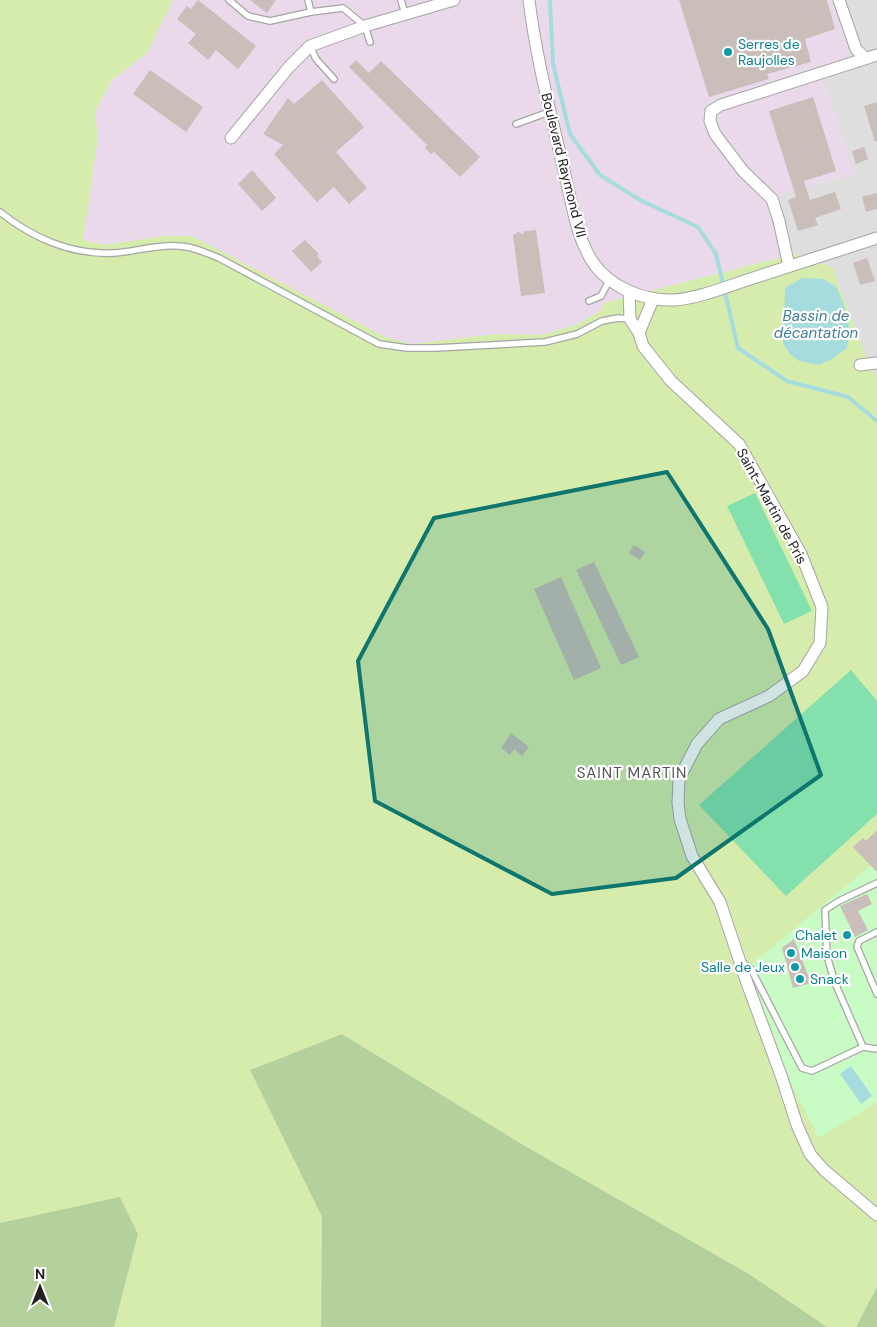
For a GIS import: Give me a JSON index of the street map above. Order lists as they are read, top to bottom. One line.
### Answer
{"streets":{"street":["Boulevard Raymond VII","Saint-Martin de Pris"]},"districts":["SAINT MARTIN"],"water":["Bassin de décantation"],"places":["Serres de Raujolles","Chalet","Maison","Salle de Jeux","Snack"],"north":"top"}
